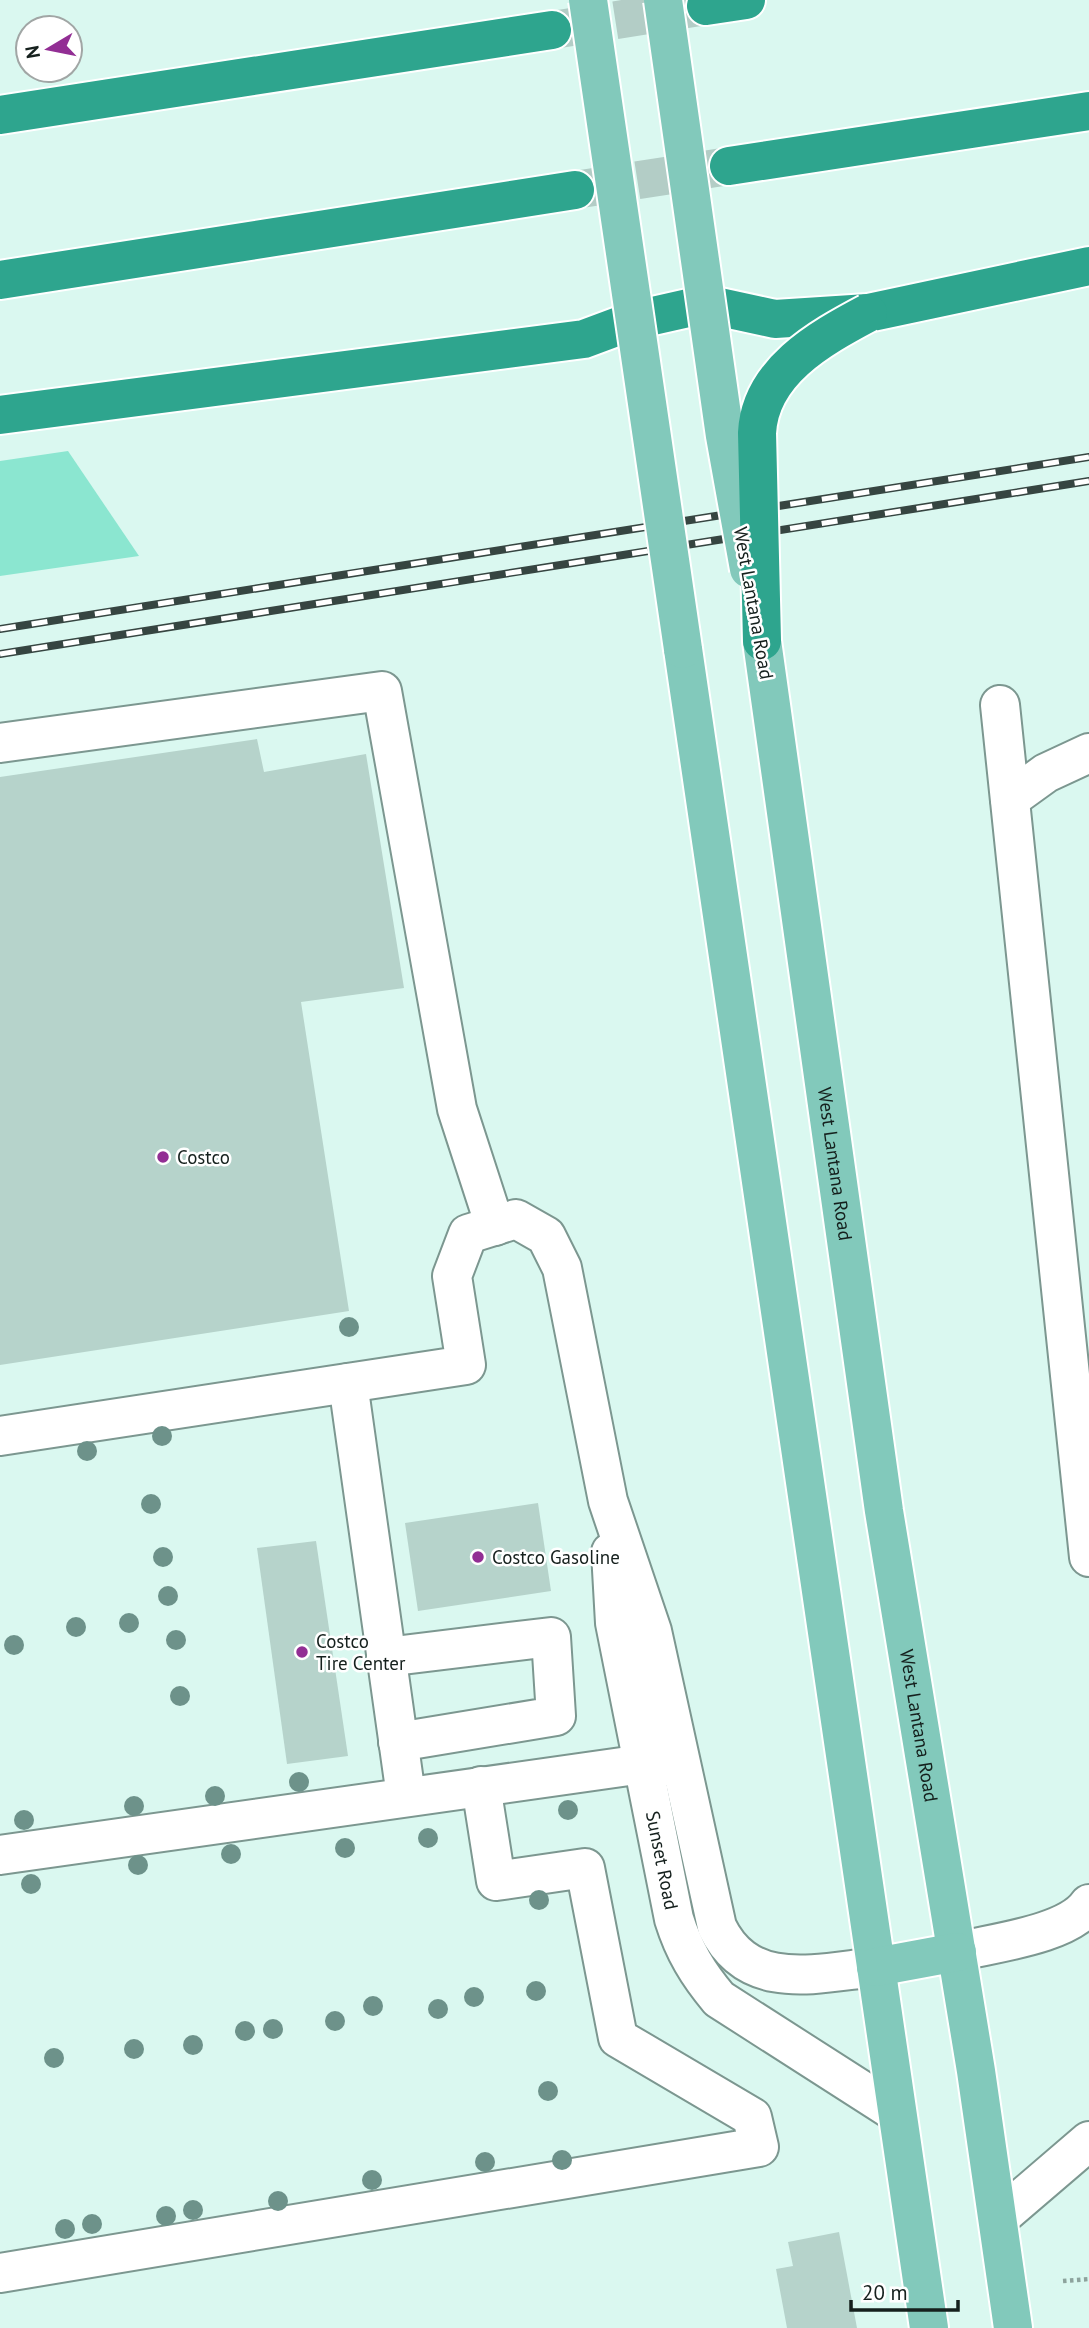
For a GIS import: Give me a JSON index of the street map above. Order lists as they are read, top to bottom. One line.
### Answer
{"streets":{"main road":["West Lantana Road"],"street":["Sunset Road"]},"places":["Costco","Costco Gasoline","Costco Tire Center"],"scale_bar":"20 m","north":"left"}
